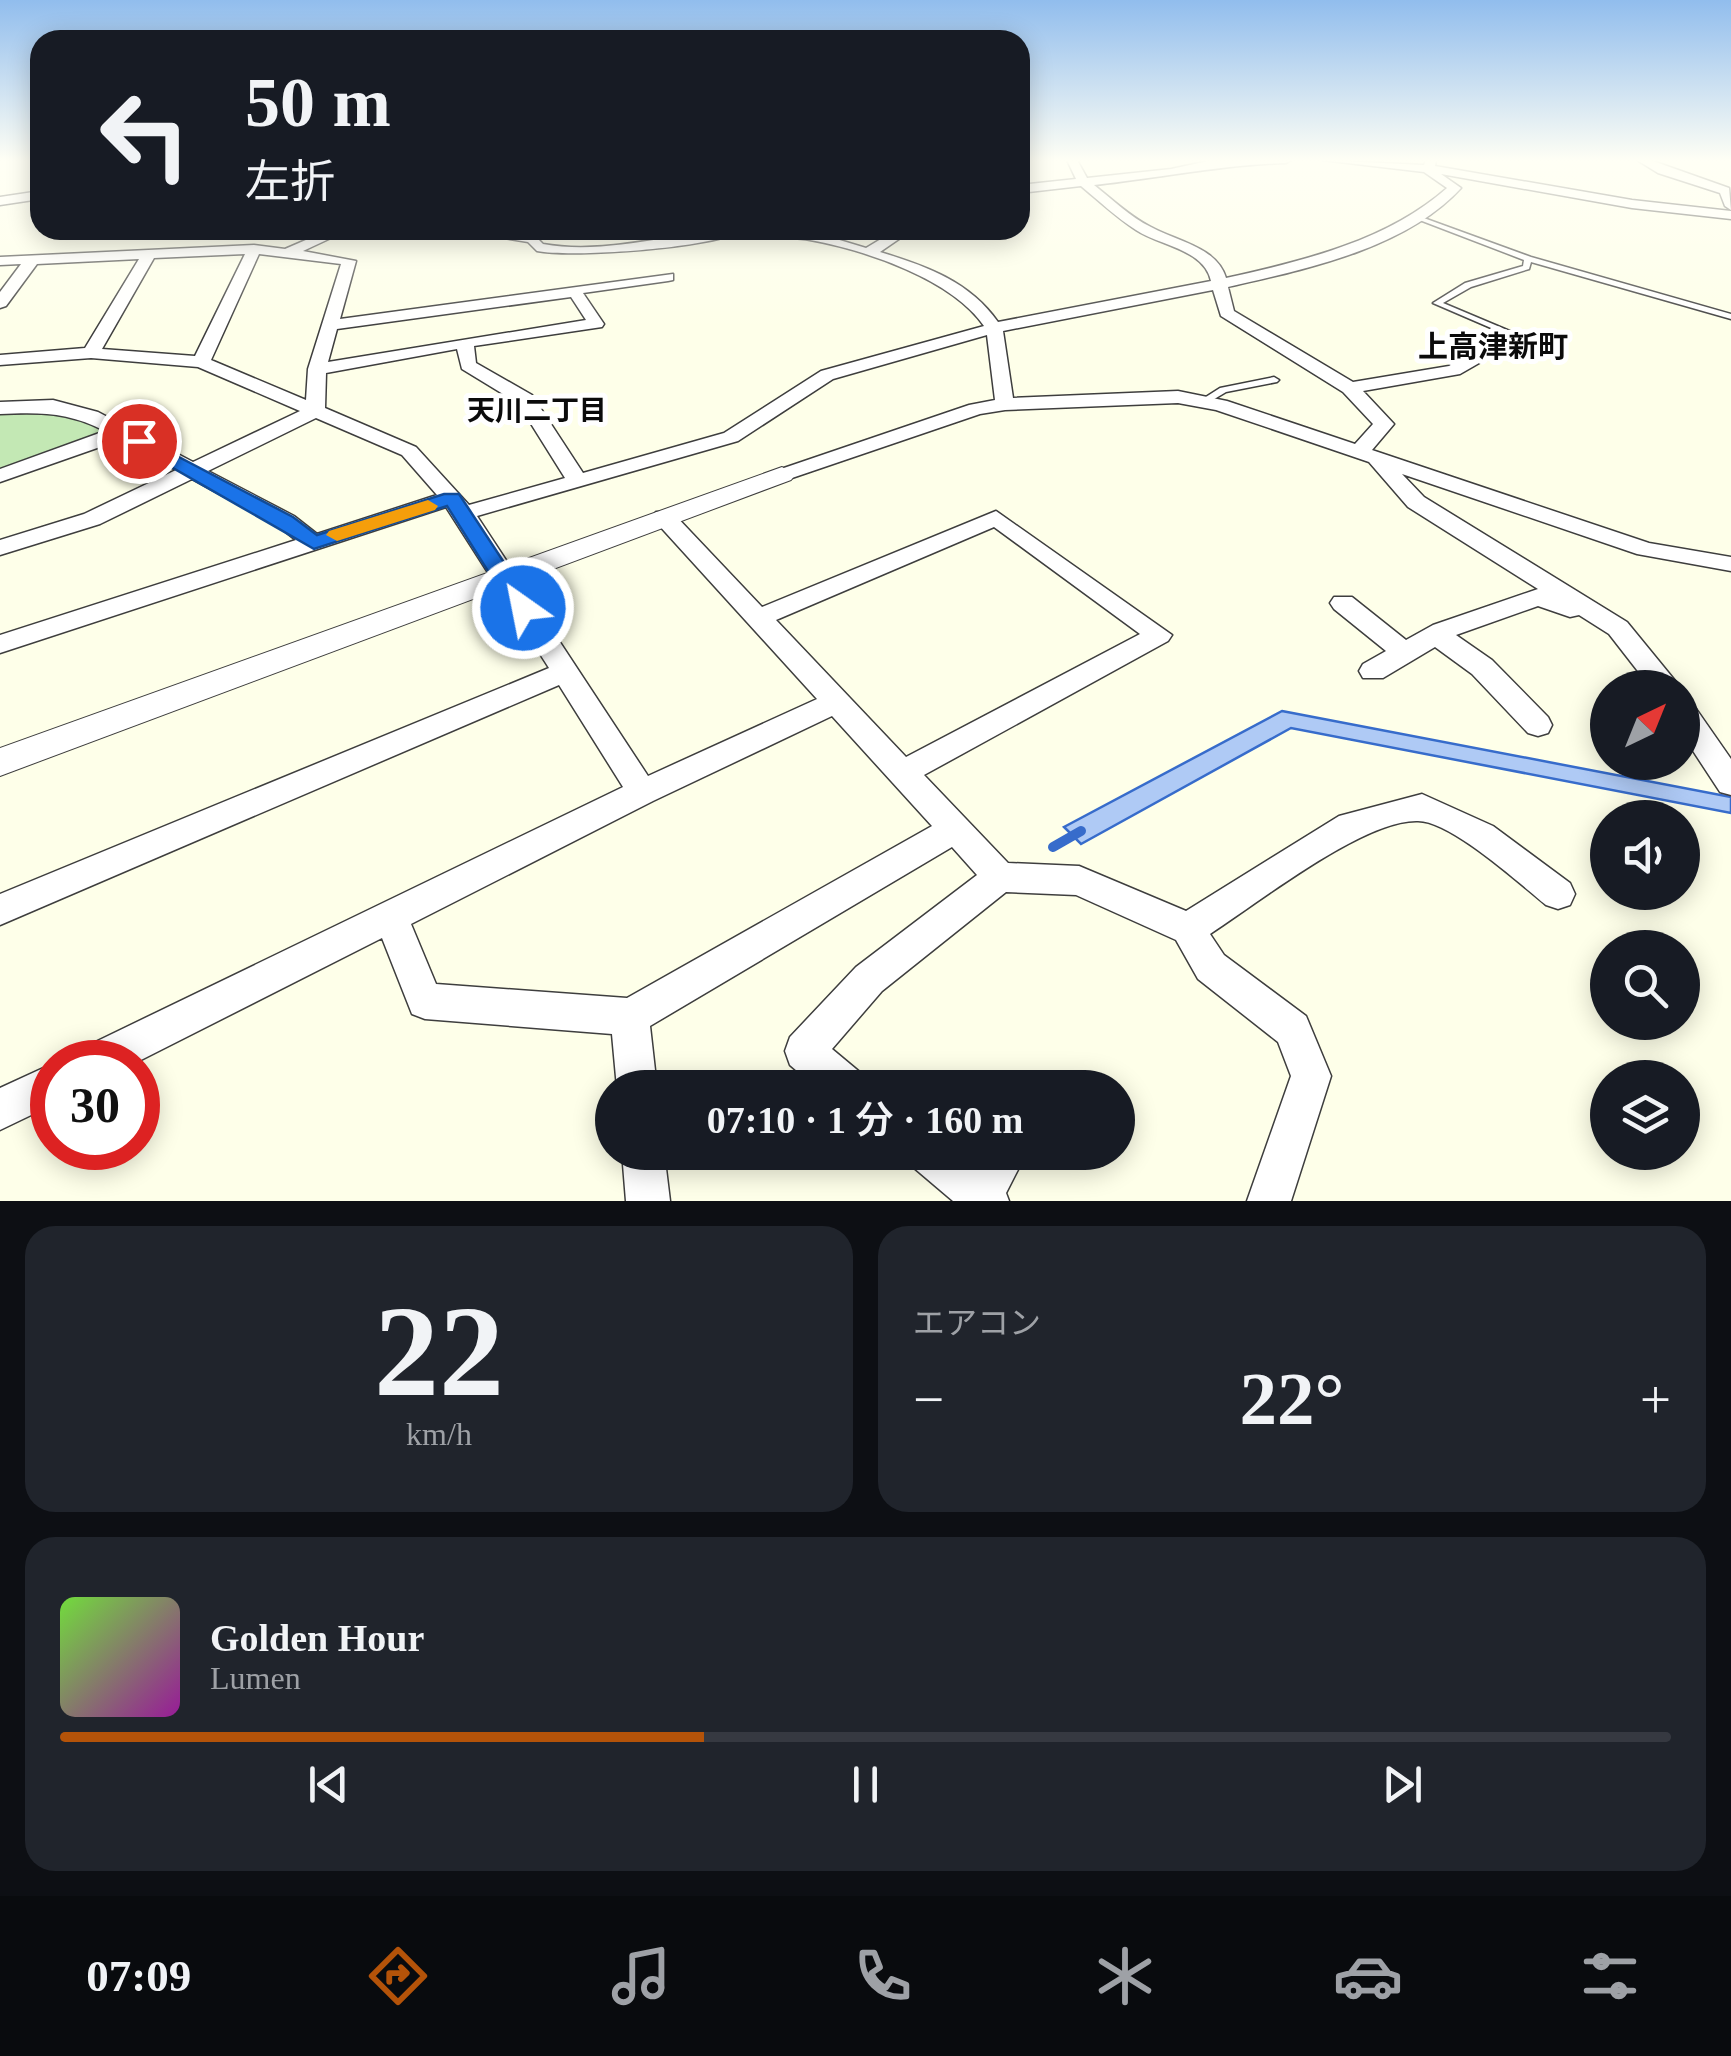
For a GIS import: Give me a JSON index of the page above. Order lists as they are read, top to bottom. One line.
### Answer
{"districts":["上高津新町","天川二丁目"],"north":"top right","page":{"turn":["50 m","左折"],"limit":"30","trip":"07:10 · 1 分 · 160 m","tile":[["22","km/h"],"エアコン"],"heat":["−","22°","+"],"song":["Golden Hour","Lumen"],"tabs":"07:09"}}
